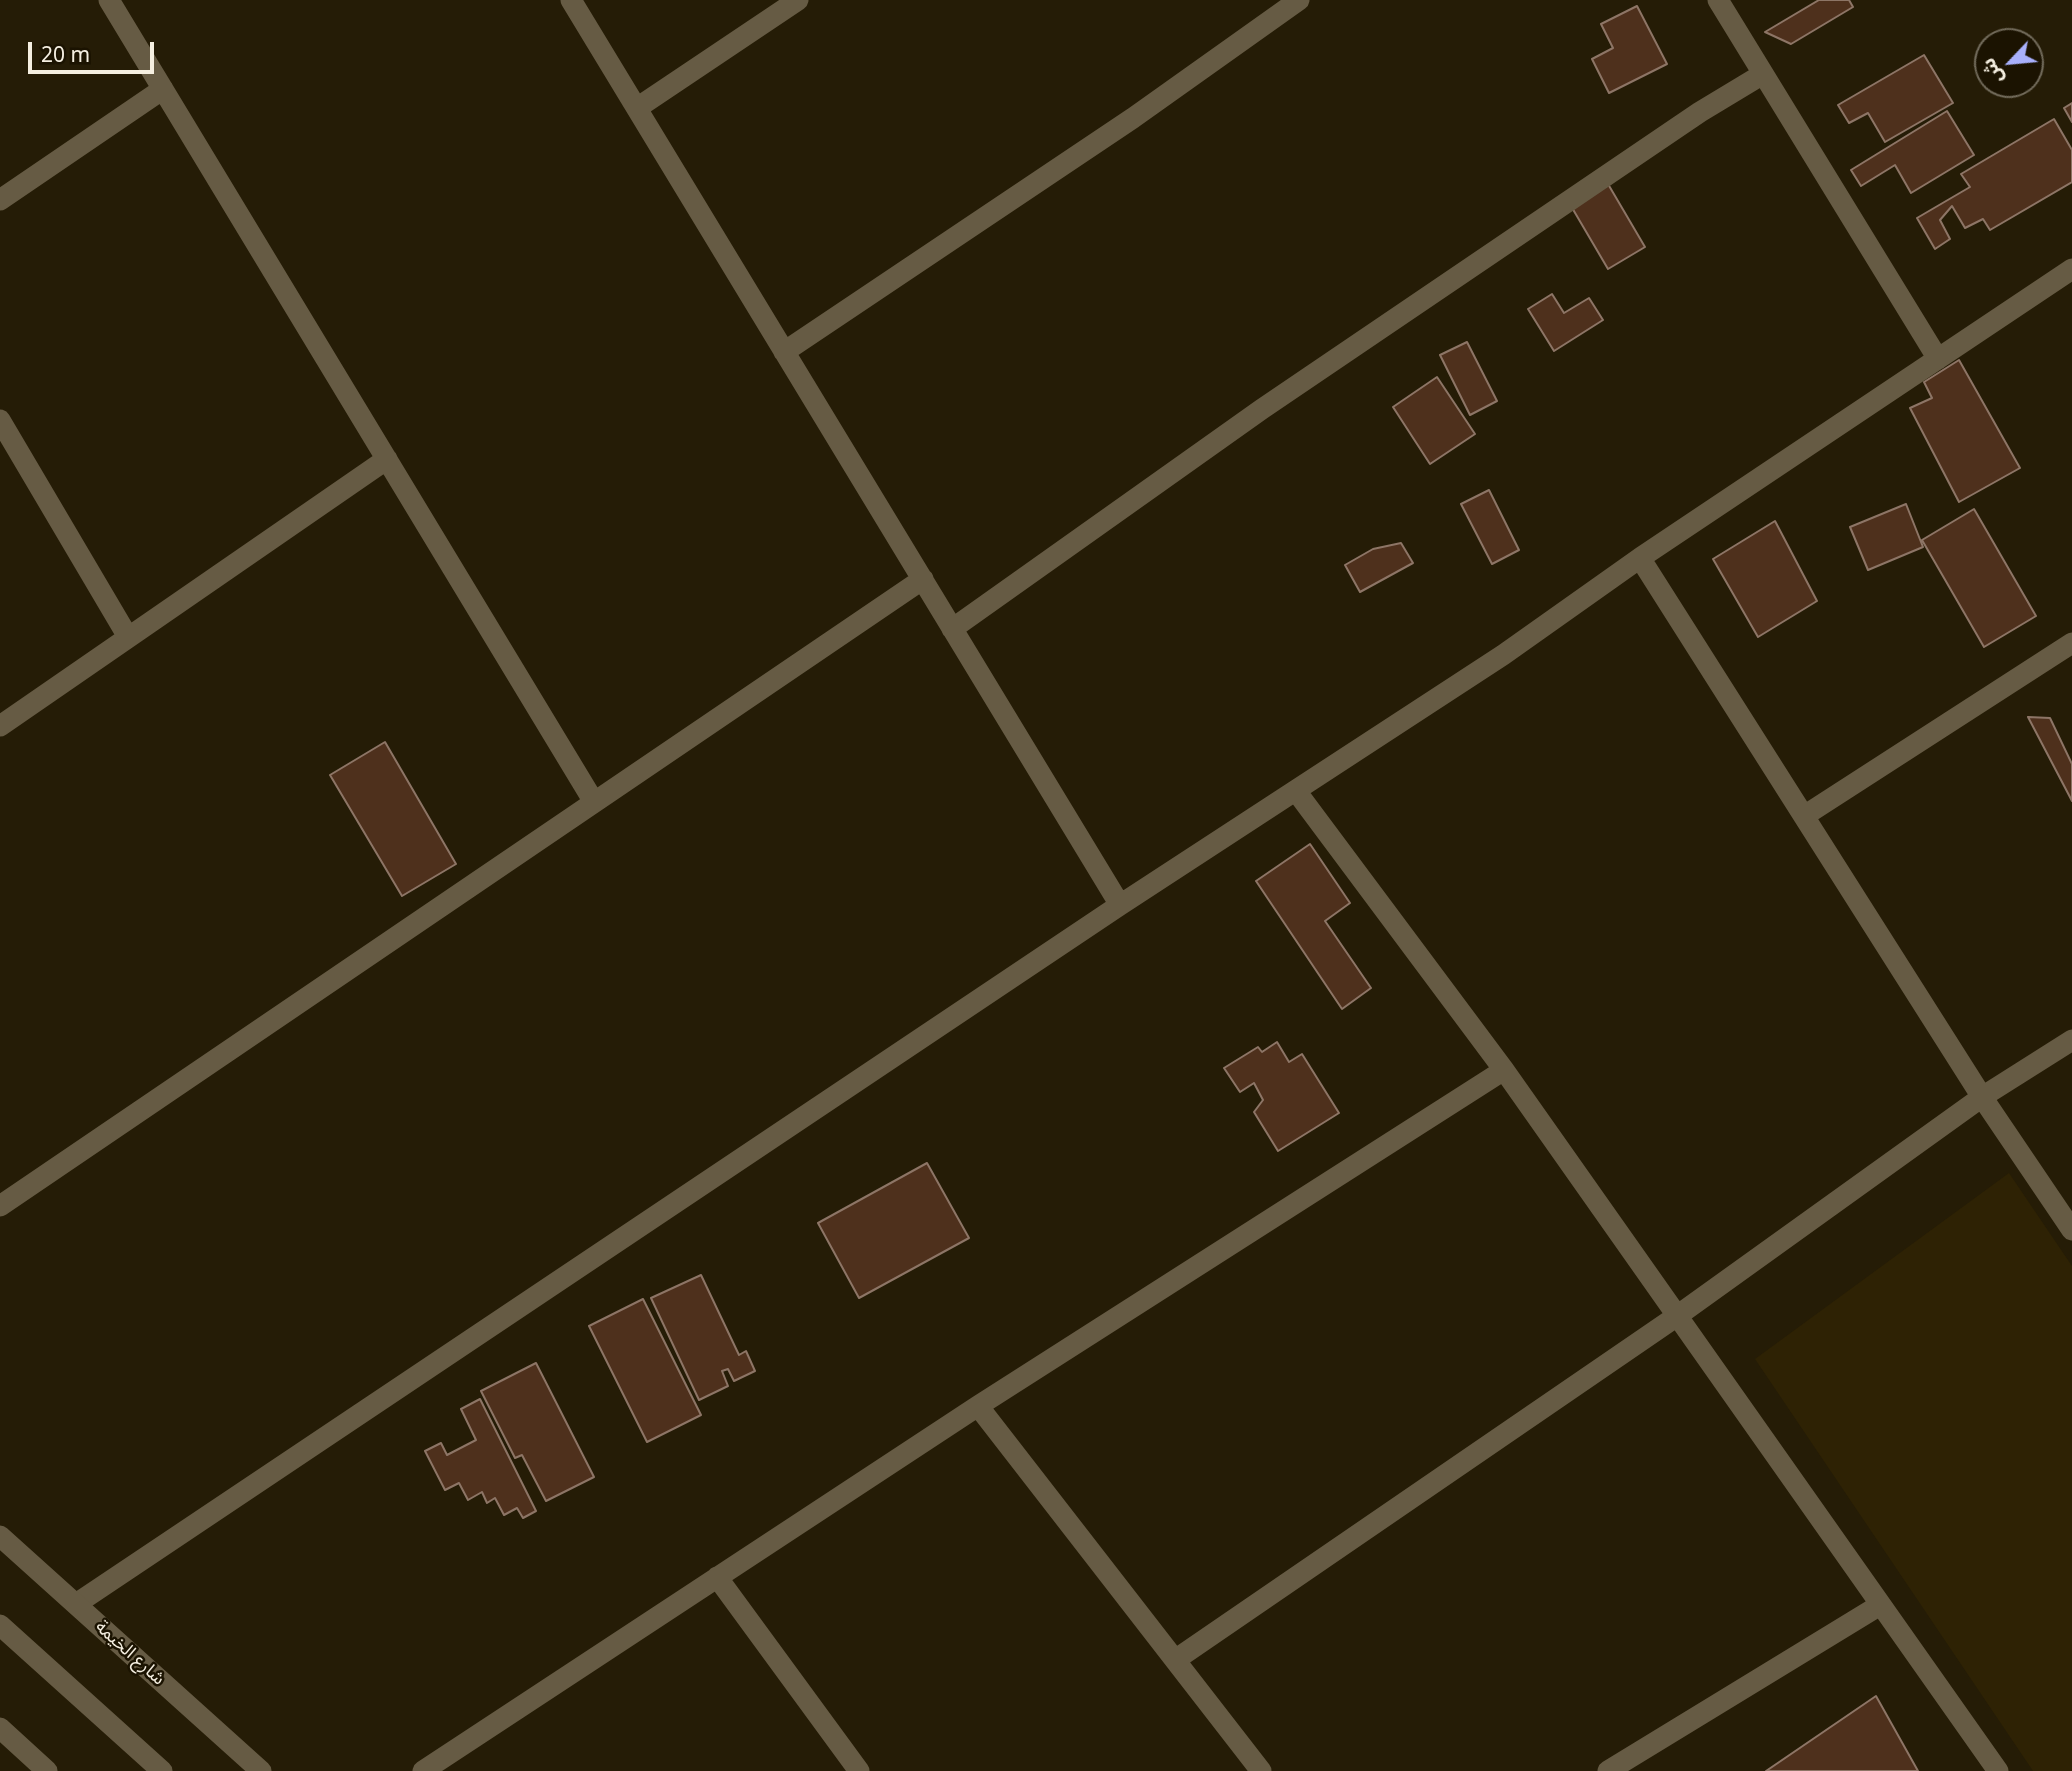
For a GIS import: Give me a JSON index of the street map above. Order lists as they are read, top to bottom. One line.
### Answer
{"streets":{"street":["شارع الخيمة"]},"scale_bar":"20 m","north":"bottom left"}
